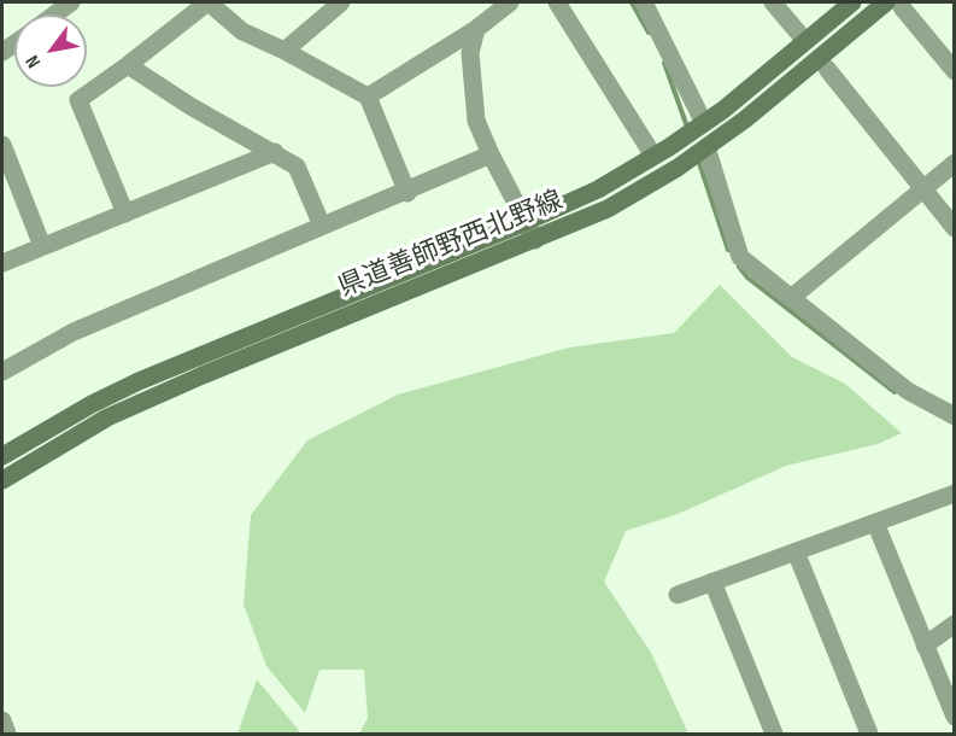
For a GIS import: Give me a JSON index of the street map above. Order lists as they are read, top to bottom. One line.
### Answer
{"streets":{"main road":["県道善師野西北野線"]},"north":"bottom left"}
